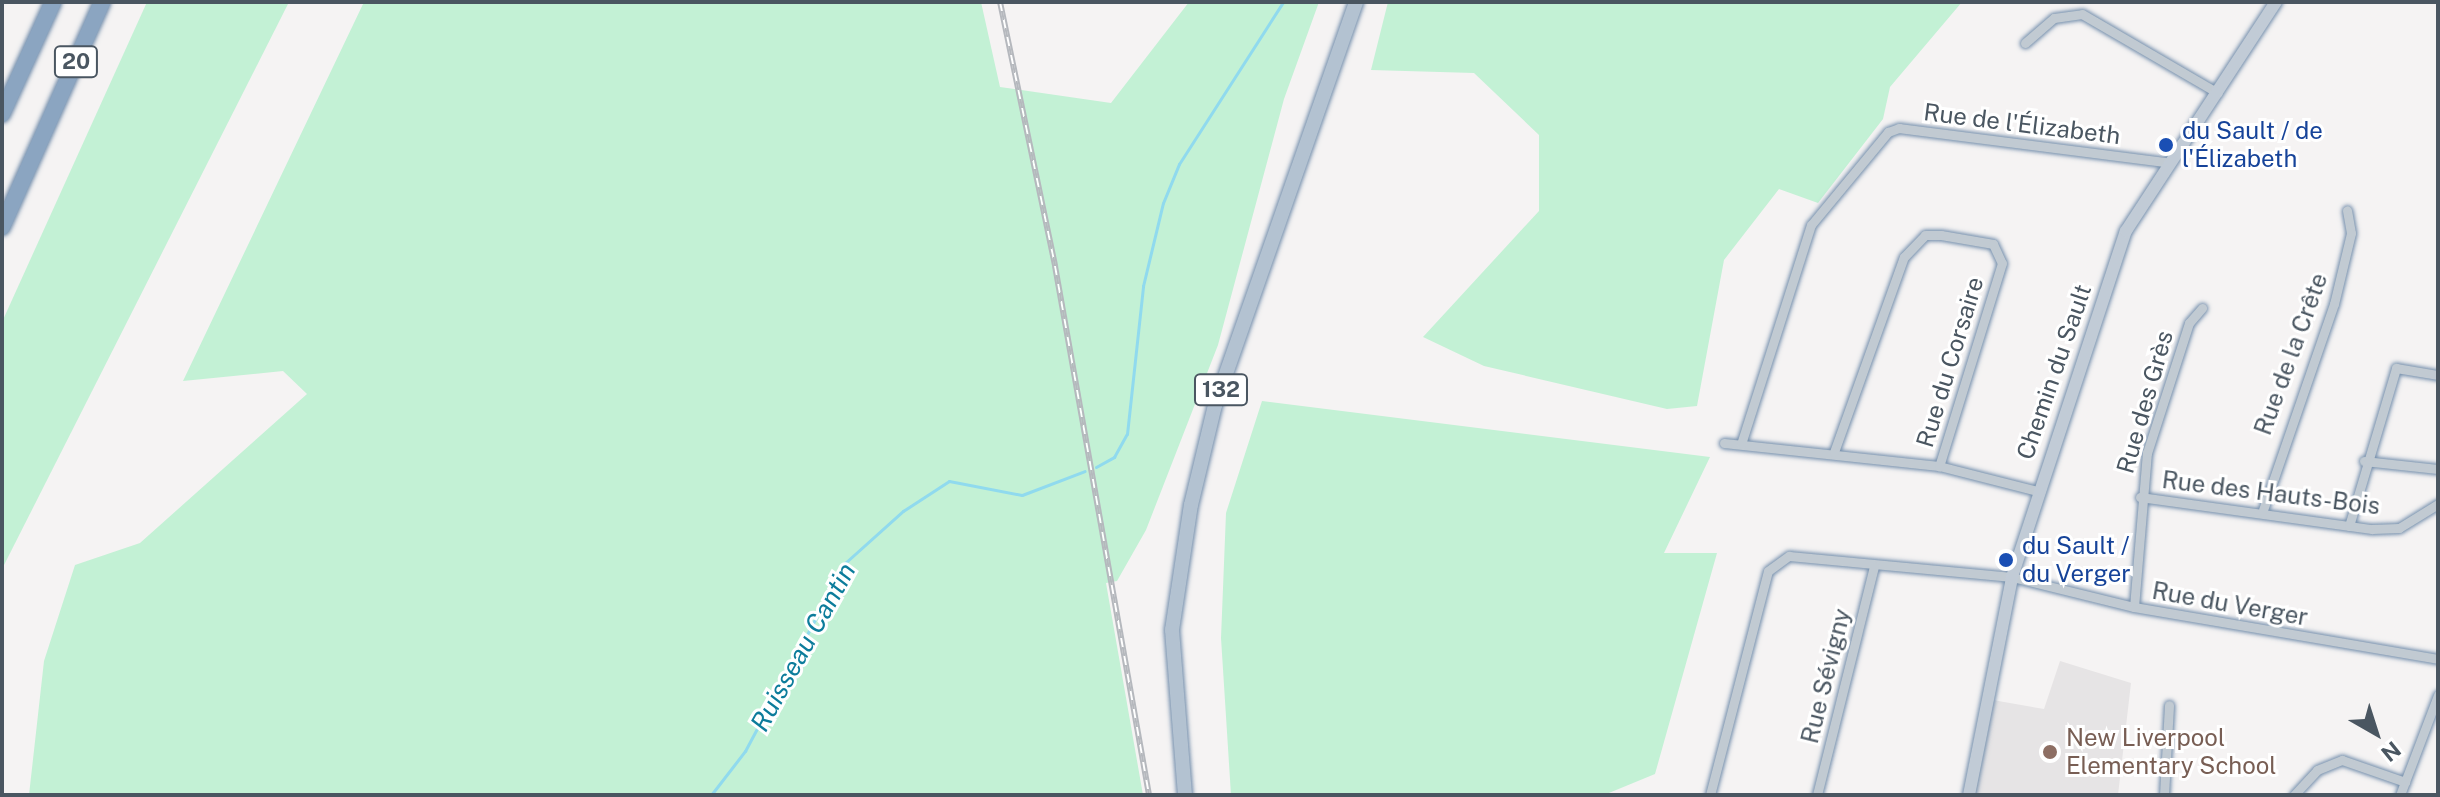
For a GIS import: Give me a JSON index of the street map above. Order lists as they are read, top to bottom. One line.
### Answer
{"streets":{"highway":["20"],"main road":["132"],"street":["Rue de l'Élizabeth","Rue de la Crête","Rue du Corsaire","Chemin du Sault","Rue des Grès","Rue des Hauts-Bois","Rue du Verger","Rue Sévigny"]},"crossings":[["Rue de l'Élizabeth","Chemin du Sault"],["Rue de la Crête","Rue des Hauts-Bois"],["Chemin du Sault","Rue du Verger"],["Rue des Grès","Rue des Hauts-Bois"],["Rue des Grès","Rue du Verger"],["Rue du Verger","Rue Sévigny"]],"water":["Ruisseau Cantin"],"places":["du Sault / de l'Élizabeth","du Sault / du Verger","New Liverpool Elementary School"],"north":"bottom right"}
